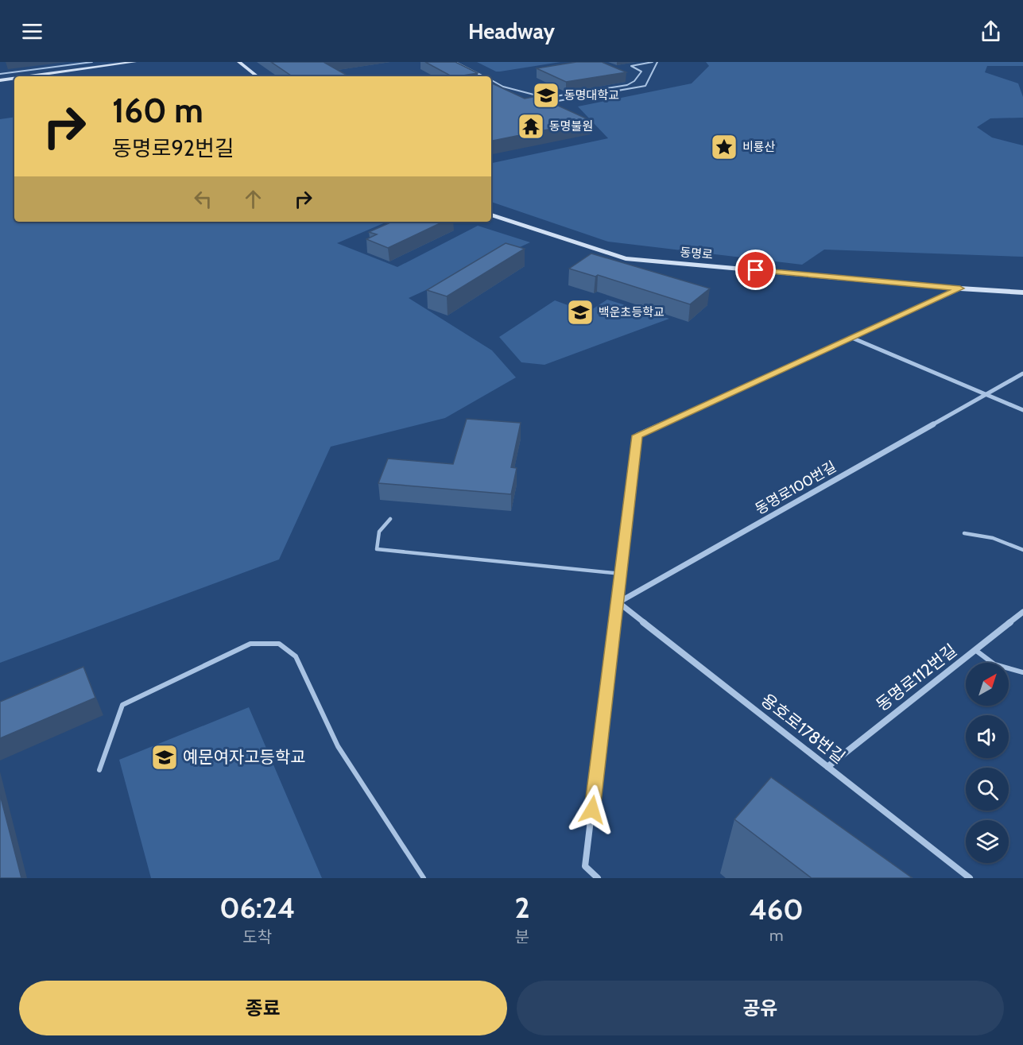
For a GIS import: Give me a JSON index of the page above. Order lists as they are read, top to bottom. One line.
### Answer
{"streets":{"street":["동명로","동명로100번길","동명로112번길","용호로178번길"]},"crossings":[["동명로100번길","용호로178번길"],["동명로112번길","용호로178번길"]],"places":{"school or university":["동명대학교","백운초등학교","예문여자고등학교"],"temple":["동명불원"],"place":["비룡산"]},"north":"top right","page":{"header":"Headway","turn":["160 m","동명로92번길"],"eta":["06:24","도착","2","분","460","m"],"buttons":["종료","공유"]}}
